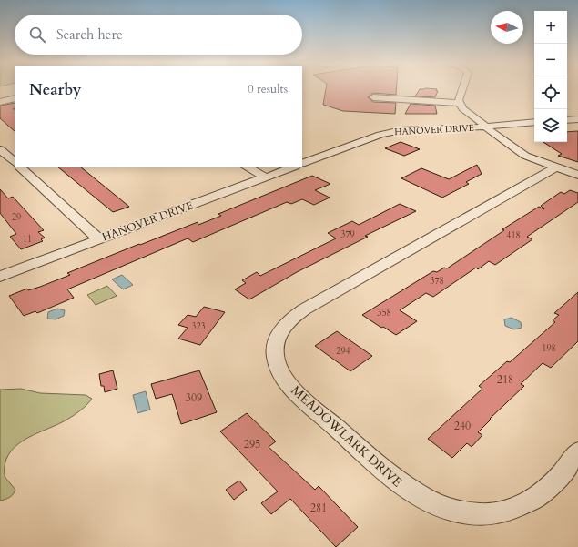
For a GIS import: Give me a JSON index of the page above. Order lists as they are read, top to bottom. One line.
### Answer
{"streets":{"street":["HANOVER DRIVE","MEADOWLARK DRIVE"]},"house_numbers":["29","379","418","11","378","358","323","198","294","218","309","240","295","281"],"north":"left","page":{"map_buttons":["+","−"],"search":"Search here","heading":["Nearby","0 results"]}}
